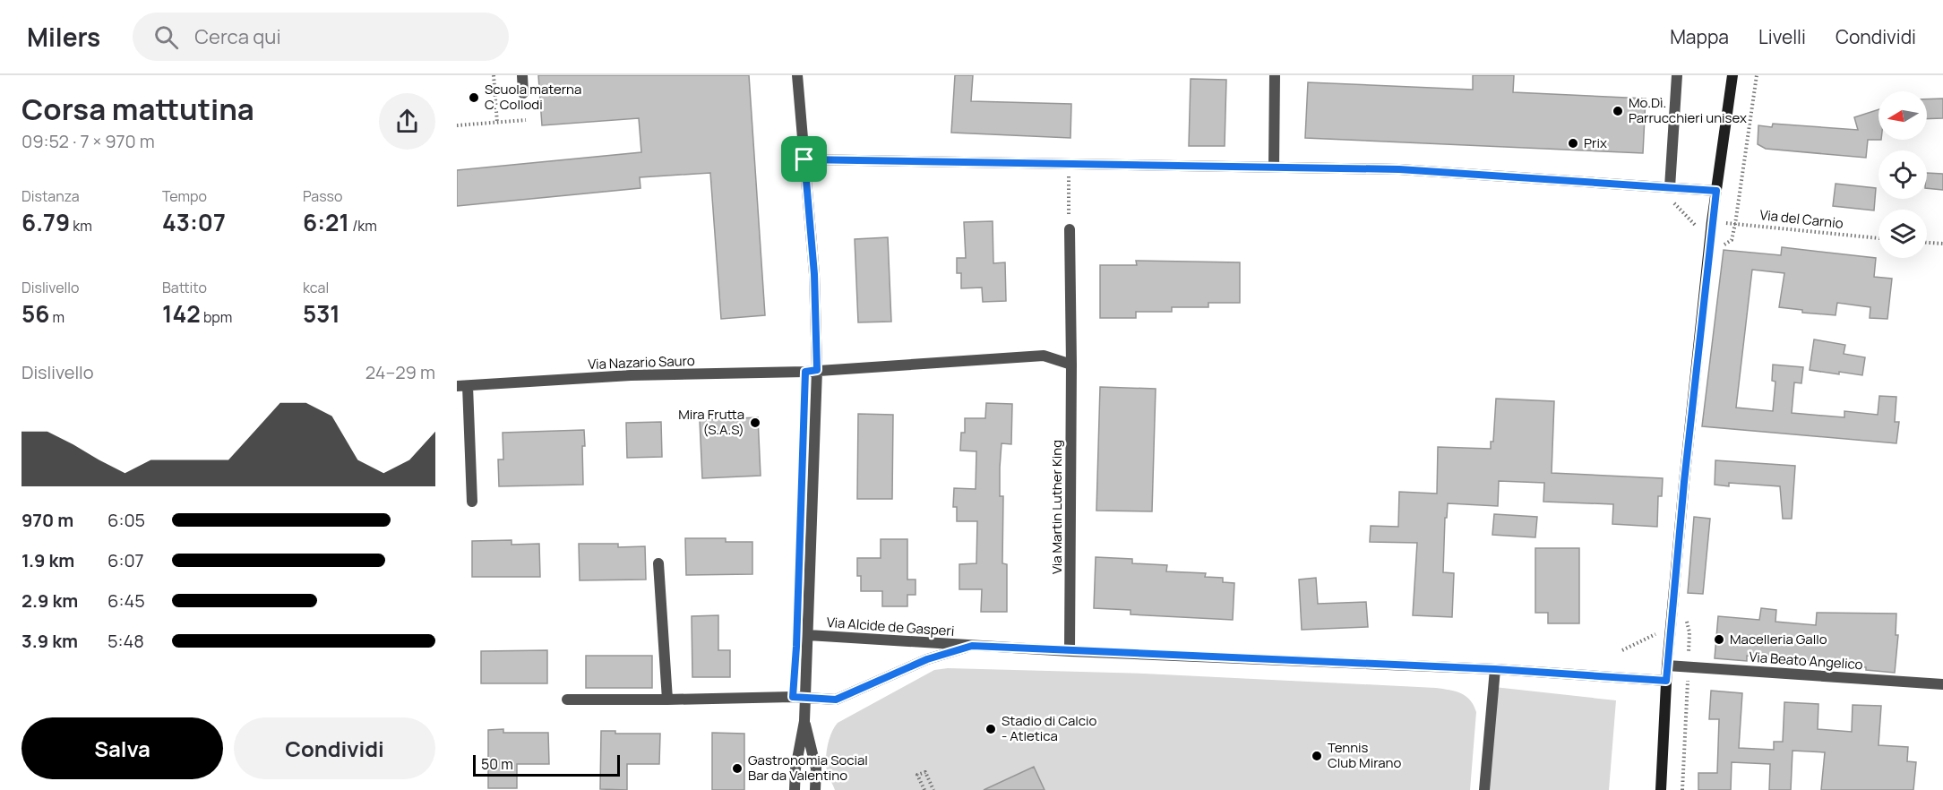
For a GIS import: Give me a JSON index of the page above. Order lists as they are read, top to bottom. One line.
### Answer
{"streets":{"street":["Via Nazario Sauro","Via Martin Luther King","Via Alcide de Gasperi","Via Beato Angelico"],"path":["Via del Carnio"]},"crossings":[["Via Martin Luther King","Via Alcide de Gasperi"]],"places":["Scuola materna C. Collodi","Mo.Dì. Parrucchieri unisex","Prix","Mira Frutta (S.A.S)","Macelleria Gallo","Stadio di Calcio - Atletica","Tennis Club Mirano","Gastronomia Social Bar da Valentino"],"scale_bar":"50 m","north":"left","page":{"header":"Milers","search":"Cerca qui","nav":["Mappa","Livelli","Condividi"],"heading":["Corsa mattutina","09:52 · 7 × 970 m"],"stats":[["Distanza","6.79 km"],["Tempo","43:07"],["Passo","6:21 /km"],["Dislivello","56 m"],["Battito","142 bpm"],["kcal","531"]],"chart":["Dislivello","24–29 m"],"list":[{"name":"970 m","note":"6:05"},{"name":"1.9 km","note":"6:07"},{"name":"2.9 km","note":"6:45"},{"name":"3.9 km","note":"5:48"}],"buttons":["Salva","Condividi"],"scale":"50 m"}}
